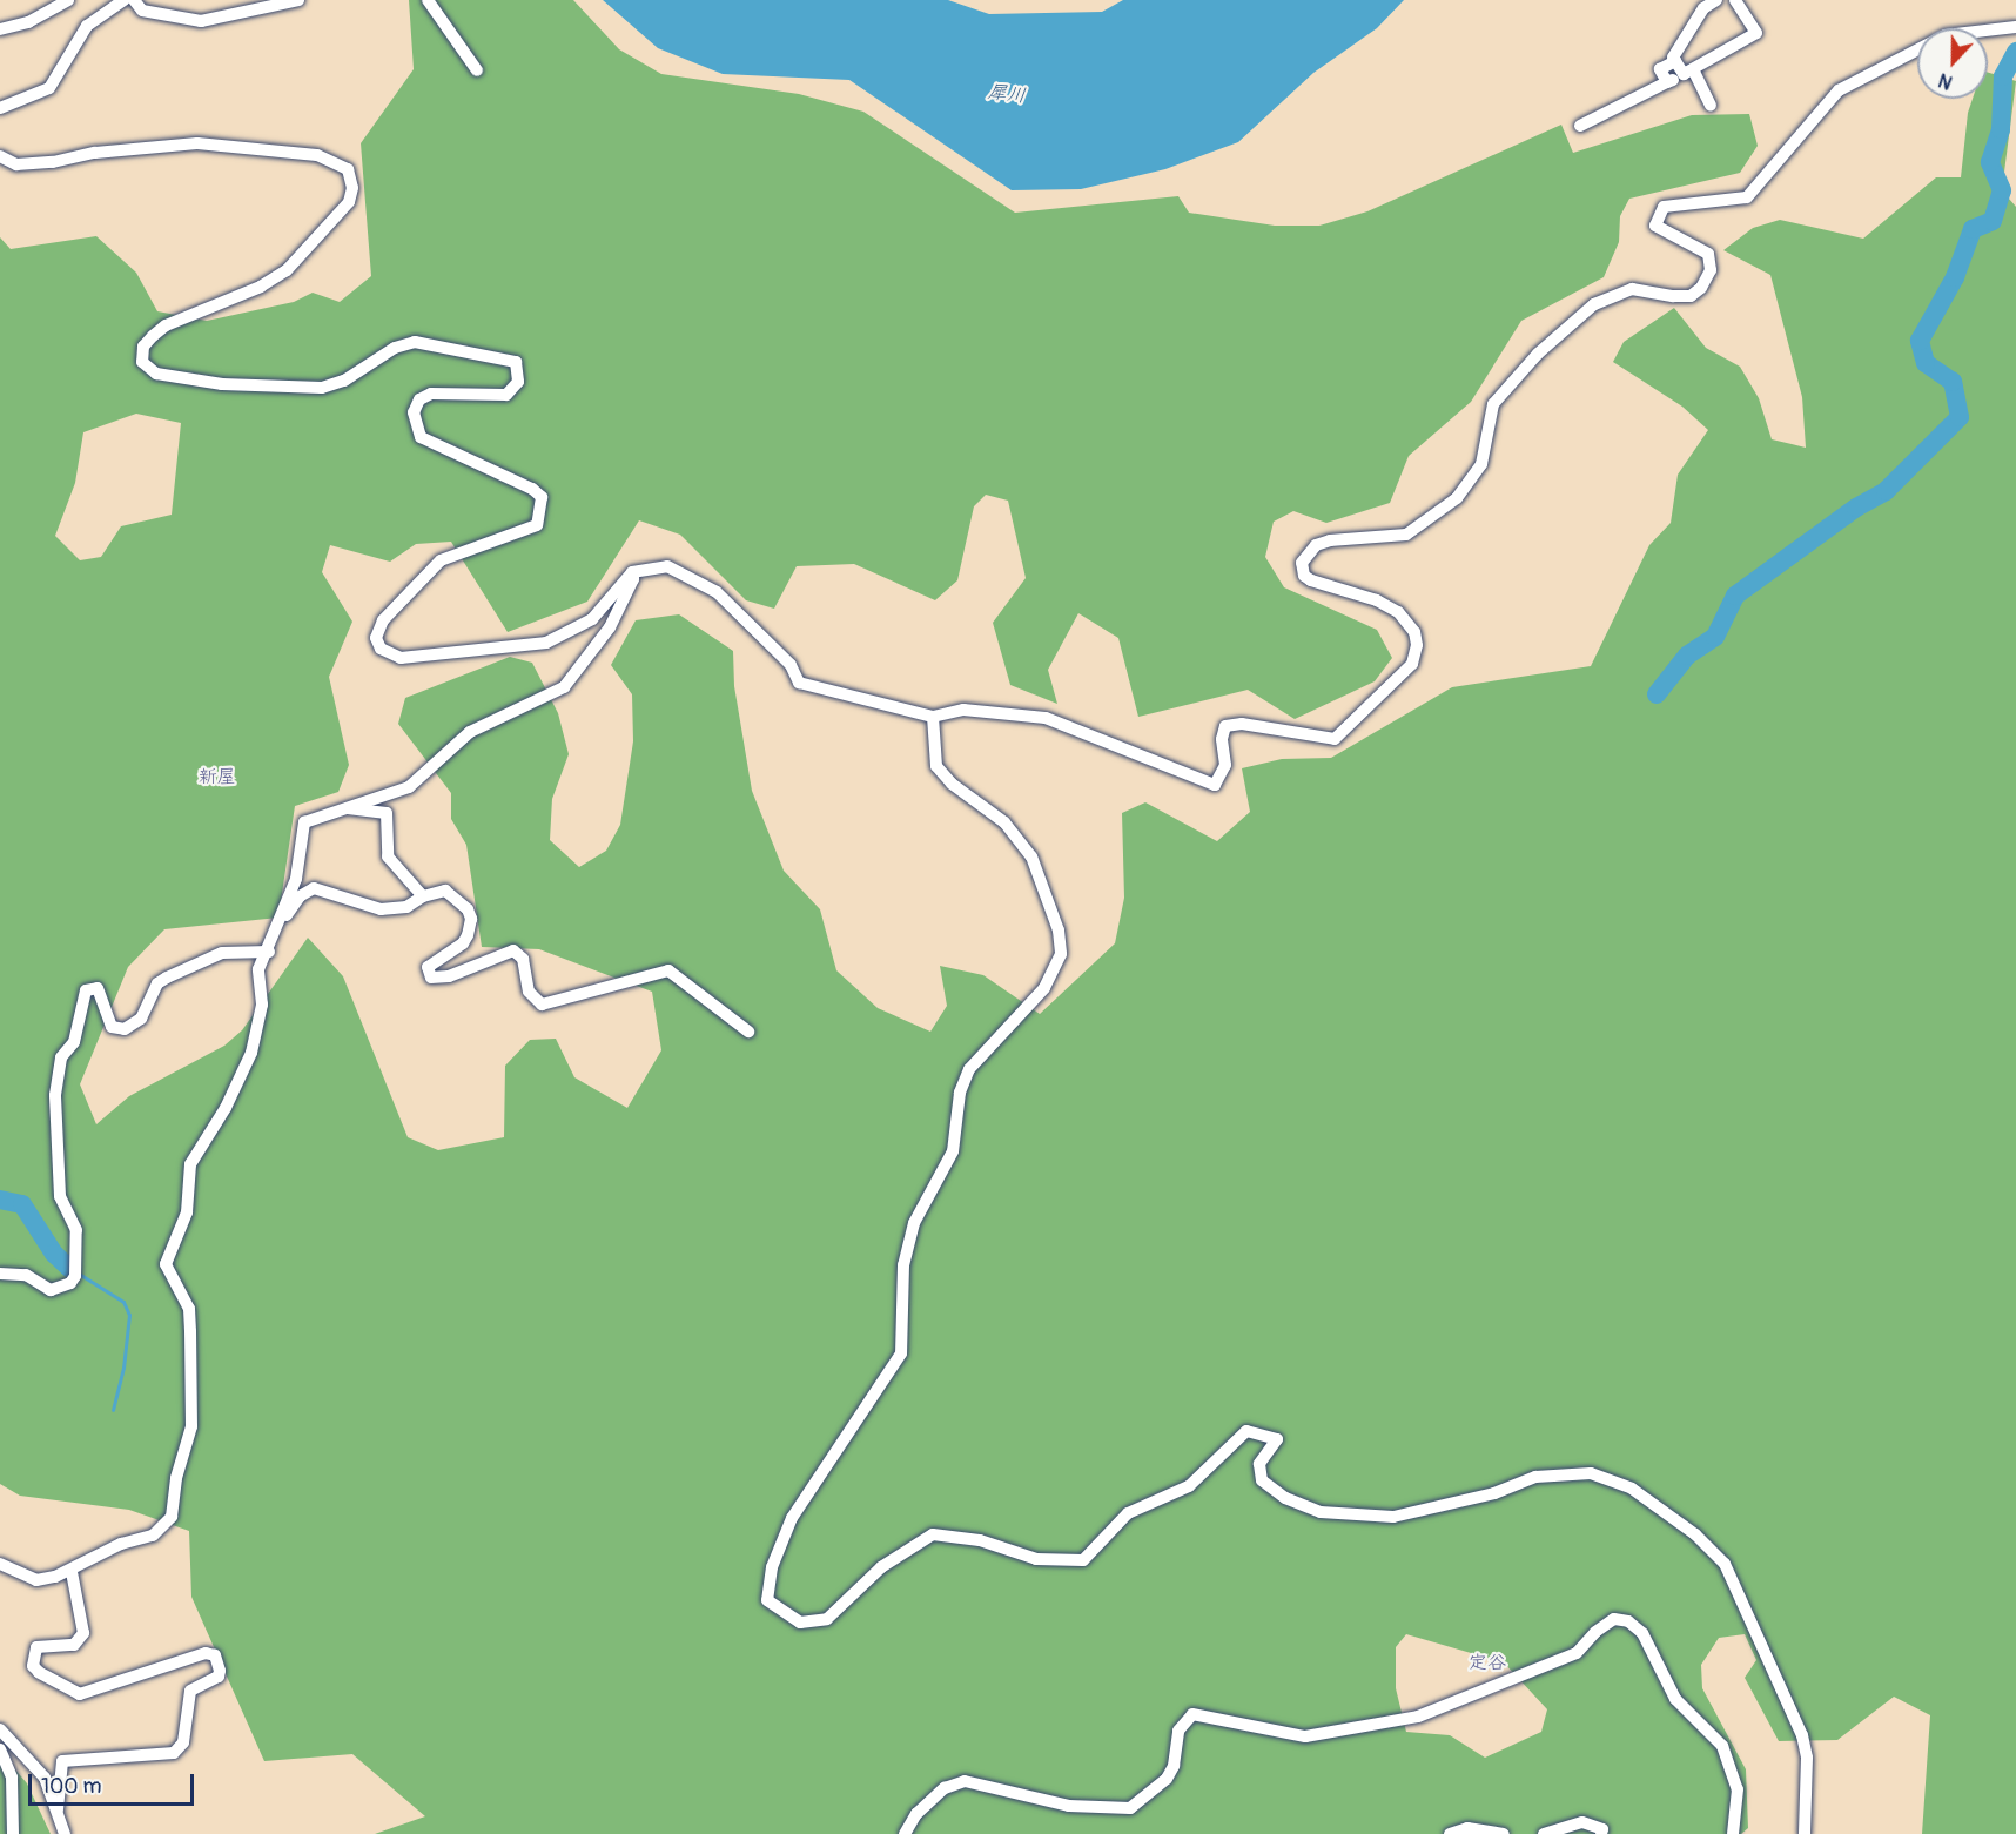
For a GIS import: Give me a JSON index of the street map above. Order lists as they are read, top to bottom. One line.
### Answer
{"districts":["新屋","定谷"],"water":["犀川"],"scale_bar":"100 m","north":"bottom"}
